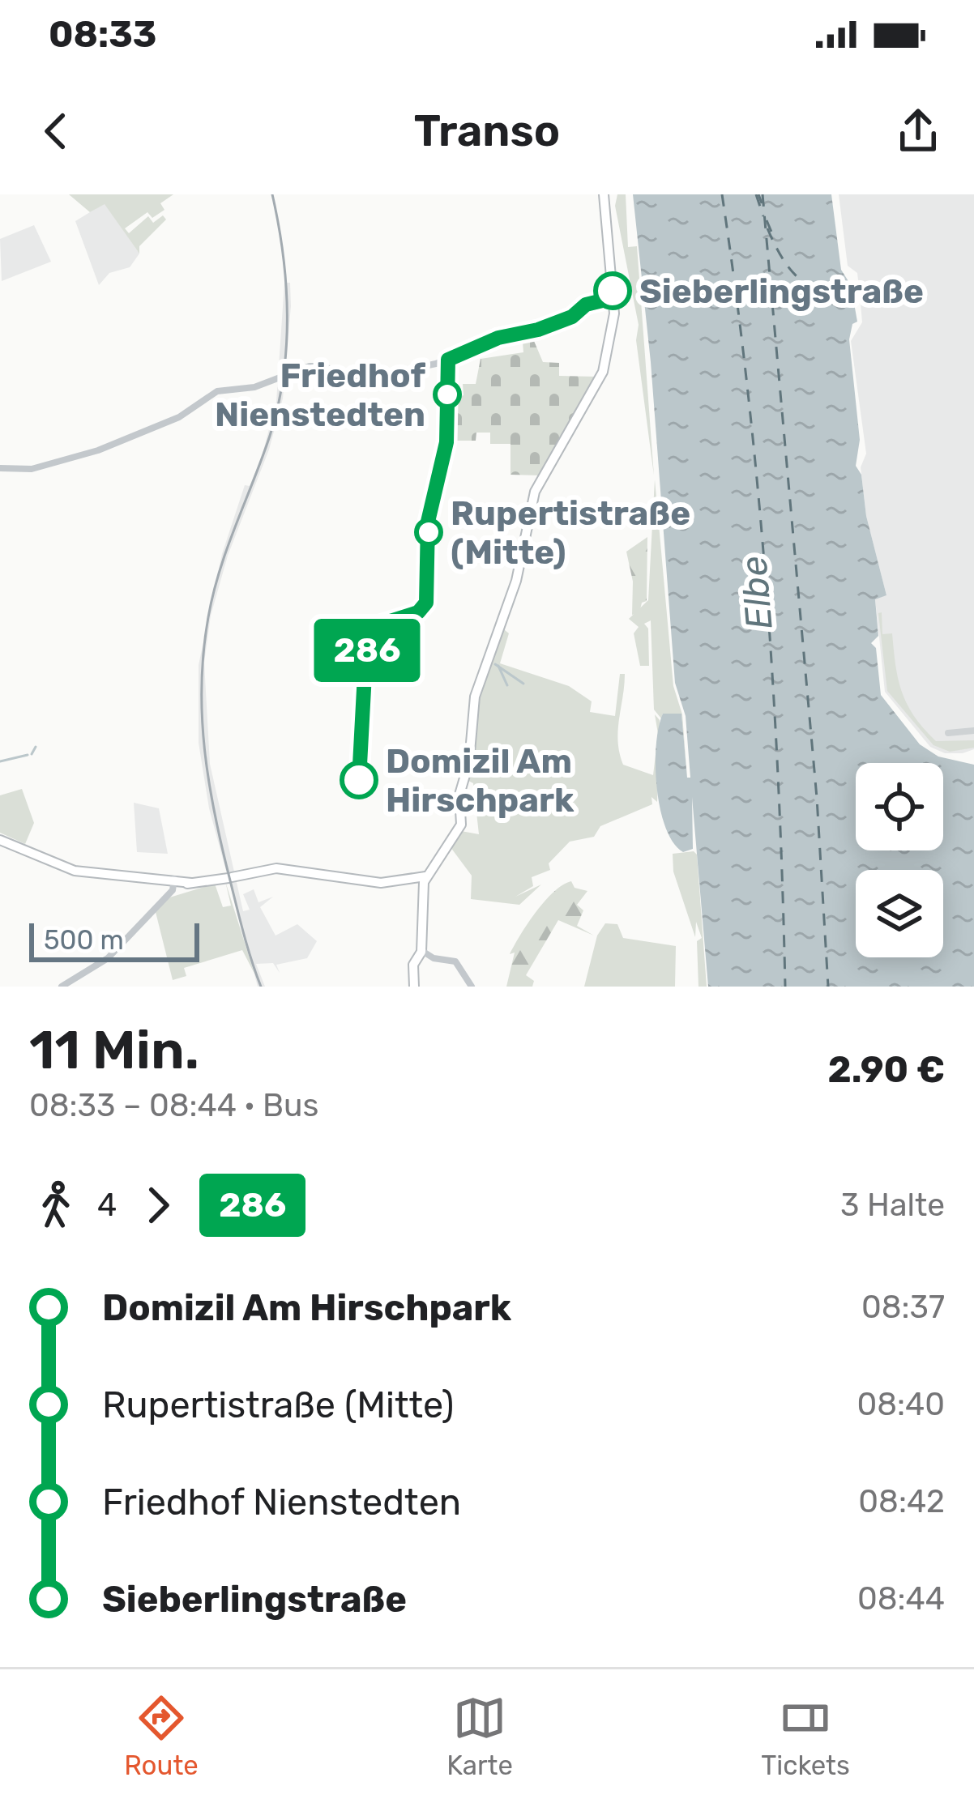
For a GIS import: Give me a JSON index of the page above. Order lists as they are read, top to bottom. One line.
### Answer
{"water":["Elbe"],"places":["Sieberlingstraße","Friedhof Nienstedten","Rupertistraße (Mitte)","Domizil Am Hirschpark"],"lines":["bus line 286"],"scale_bar":"500 m","page":{"status":"08:33","header":"Transo","on_map":"286","scale":"500 m","heading":["11 Min.","08:33 – 08:44 · Bus","2.90 €"],"legs":["4","286","3 Halte"],"list":[{"name":"Domizil Am Hirschpark","value":"08:37"},{"name":"Rupertistraße (Mitte)","value":"08:40"},{"name":"Friedhof Nienstedten","value":"08:42"},{"name":"Sieberlingstraße","value":"08:44"}],"tabs":["Route","Karte","Tickets"]}}
